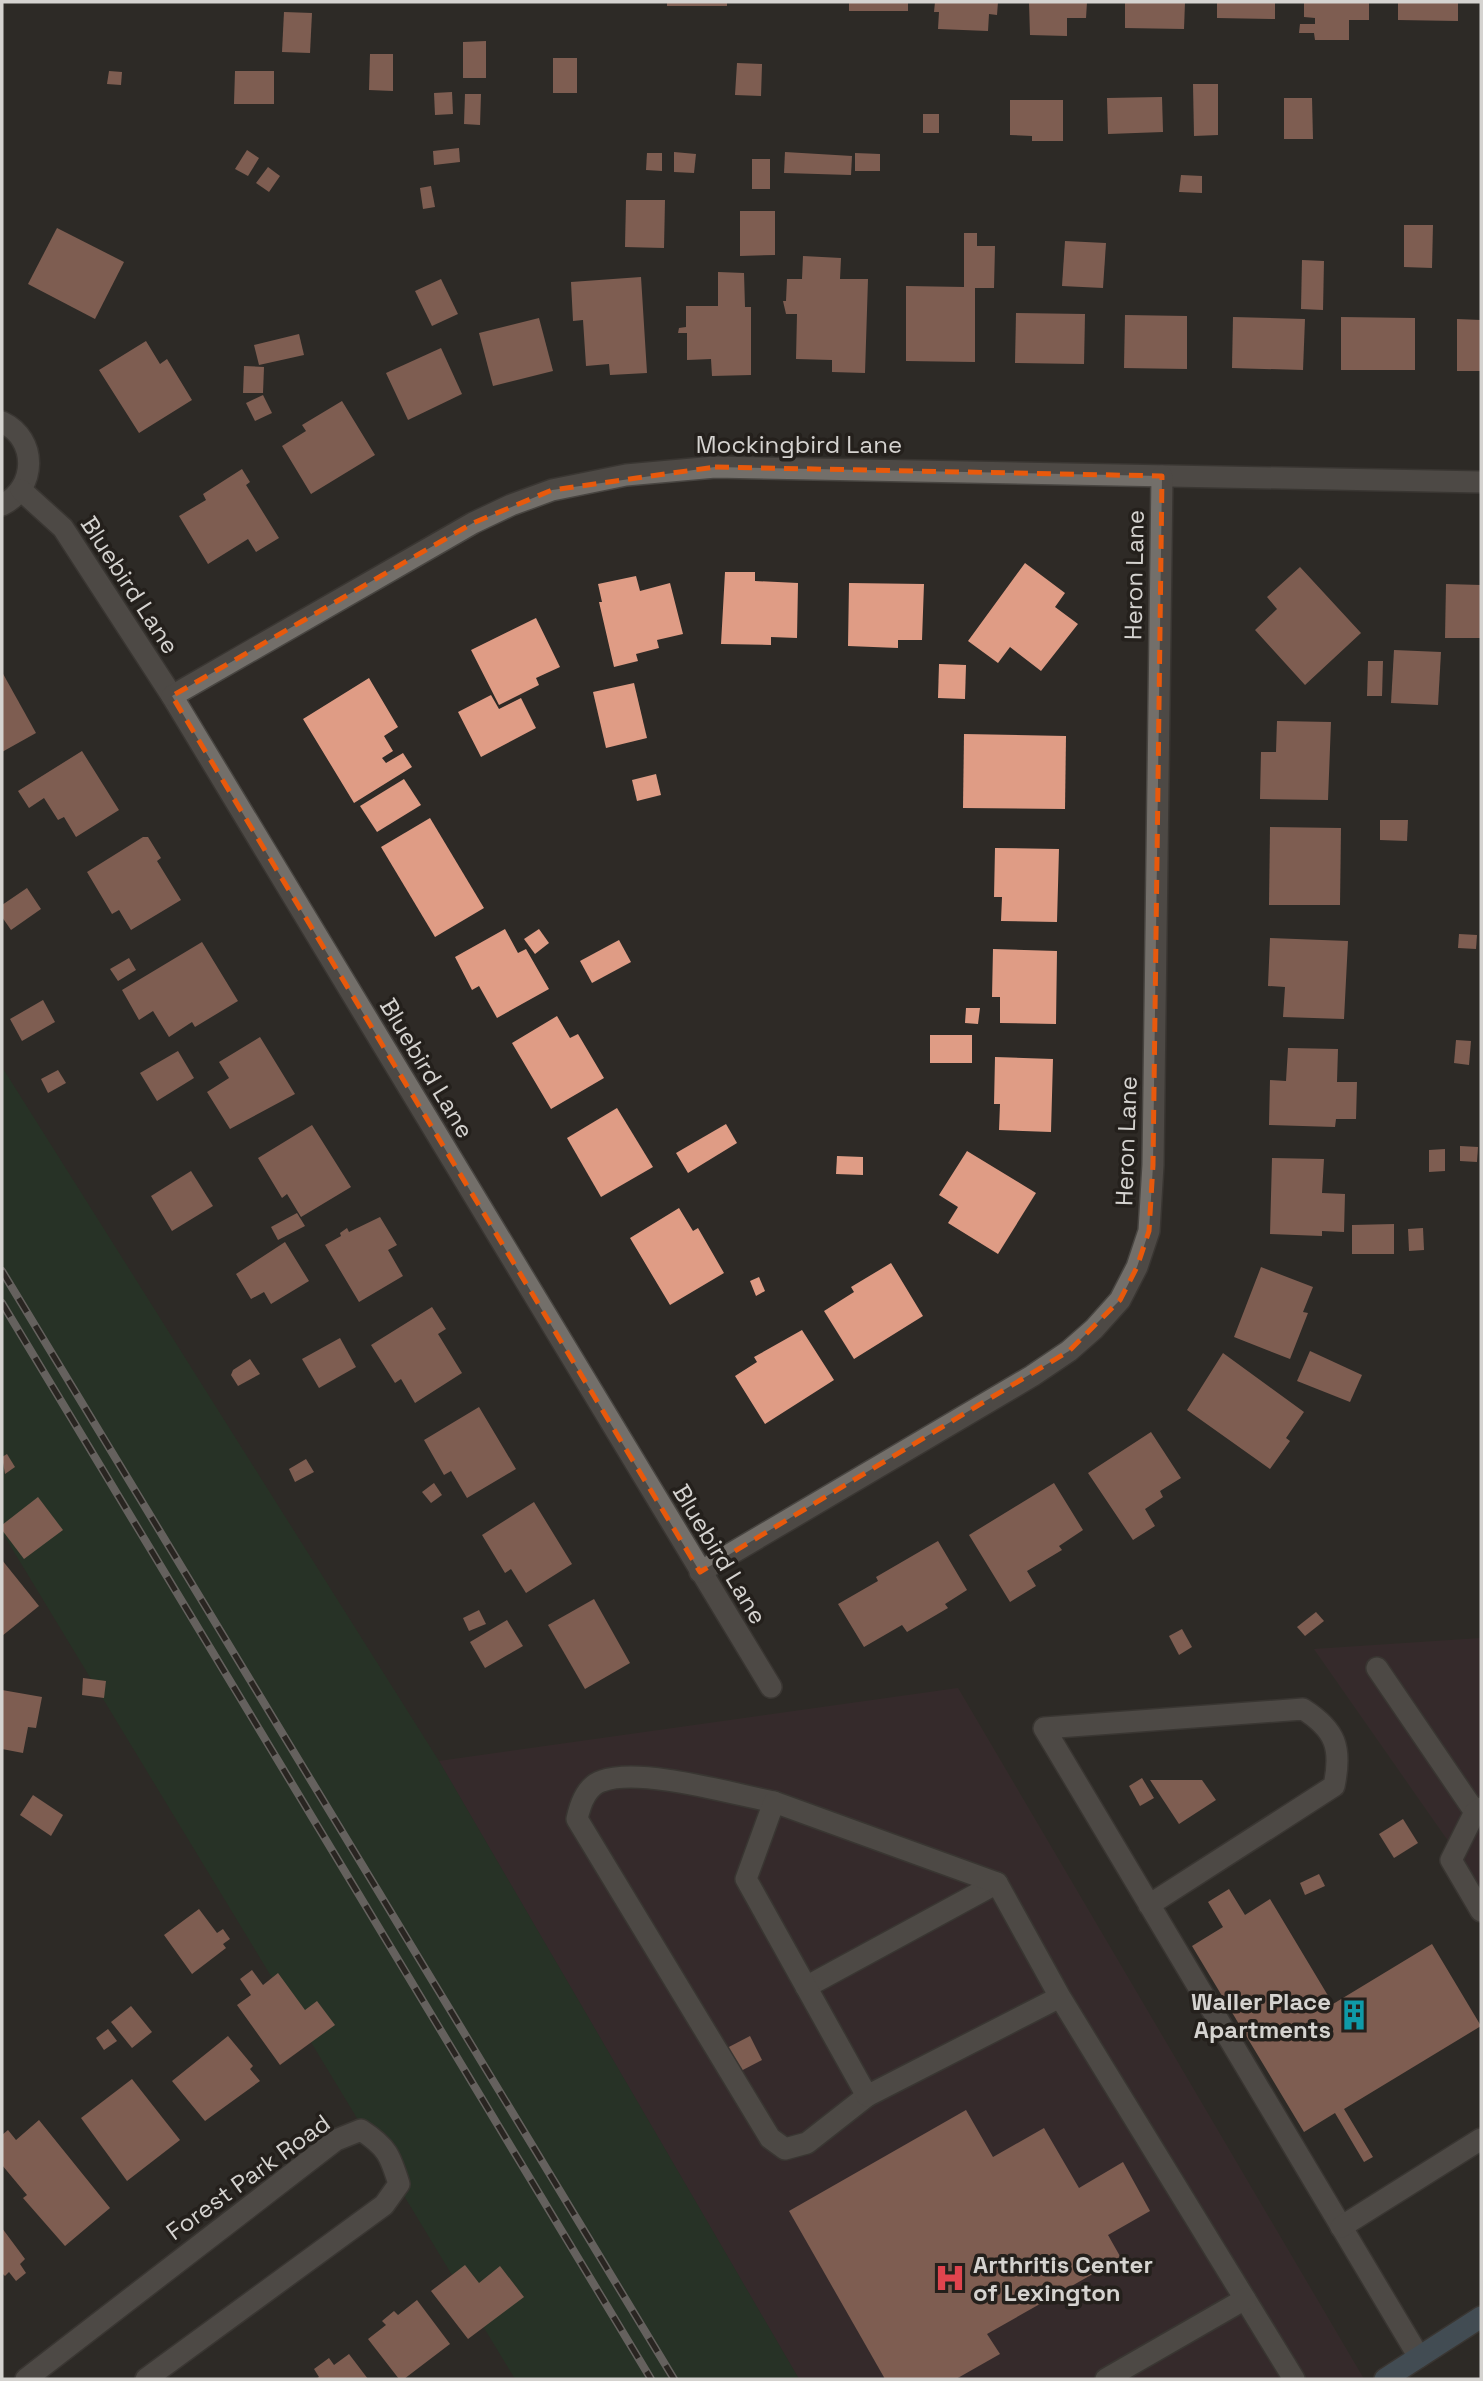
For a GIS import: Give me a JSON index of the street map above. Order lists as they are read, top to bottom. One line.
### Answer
{"streets":{"street":["Mockingbird Lane","Heron Lane","Bluebird Lane","Forest Park Road"]},"crossings":[["Mockingbird Lane","Heron Lane"],["Mockingbird Lane","Bluebird Lane"],["Heron Lane","Bluebird Lane"]],"places":{"building":["Waller Place Apartments"],"hospital":["Arthritis Center of Lexington"]}}
